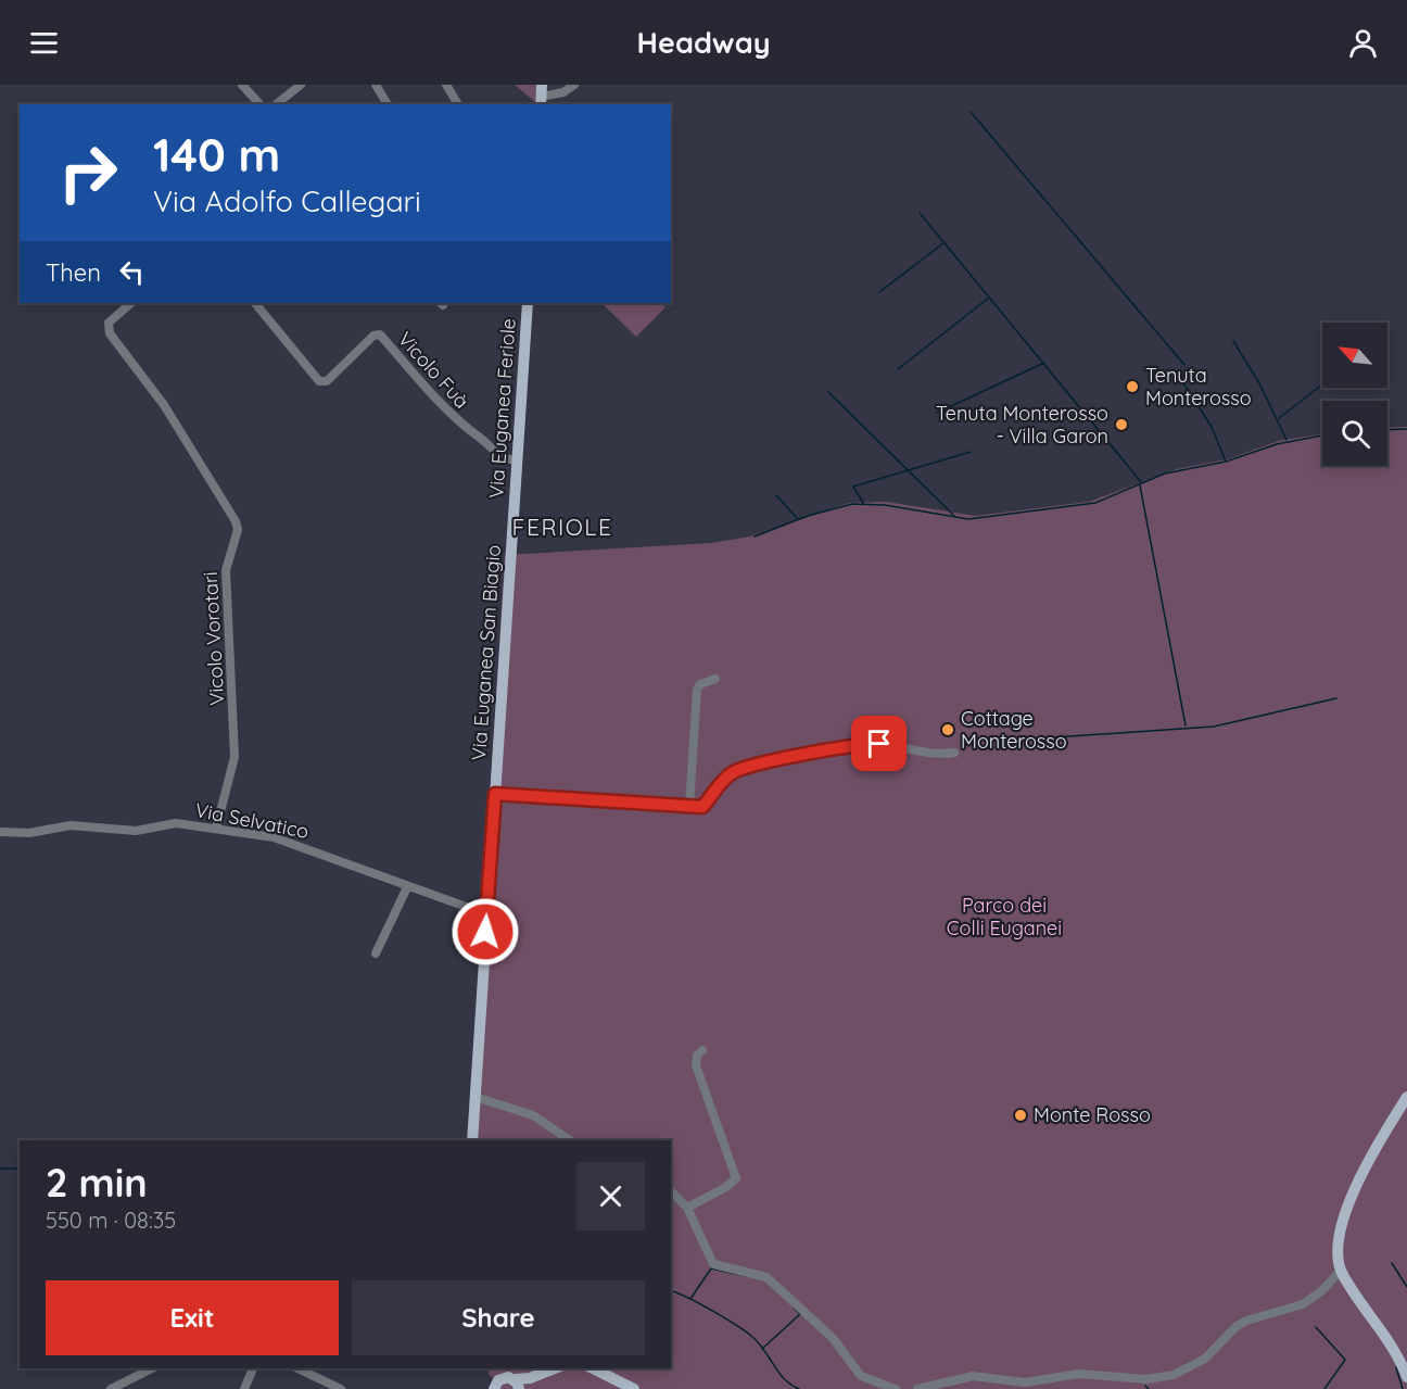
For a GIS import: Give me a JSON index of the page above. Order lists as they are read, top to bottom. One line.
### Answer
{"streets":{"main road":["Via Euganea Feriole","Via Euganea San Biagio"],"street":["Vicolo Fuà","Vicolo Vorotari","Via Selvatico"]},"crossings":[["Vicolo Fuà","Via Euganea Feriole"],["Via Euganea Feriole","Via Euganea San Biagio"],["Vicolo Vorotari","Via Selvatico"],["Via Euganea San Biagio","Via Selvatico"]],"districts":["FERIOLE"],"parks":["Parco dei Colli Euganei"],"places":["Tenuta Monterosso","Tenuta Monterosso - Villa Garon","Cottage Monterosso","Monte Rosso"],"north":"top left","page":{"header":"Headway","turn":["140 m","Via Adolfo Callegari"],"then":"Then","heading":["2 min","550 m · 08:35"],"buttons":["Exit","Share"]}}
